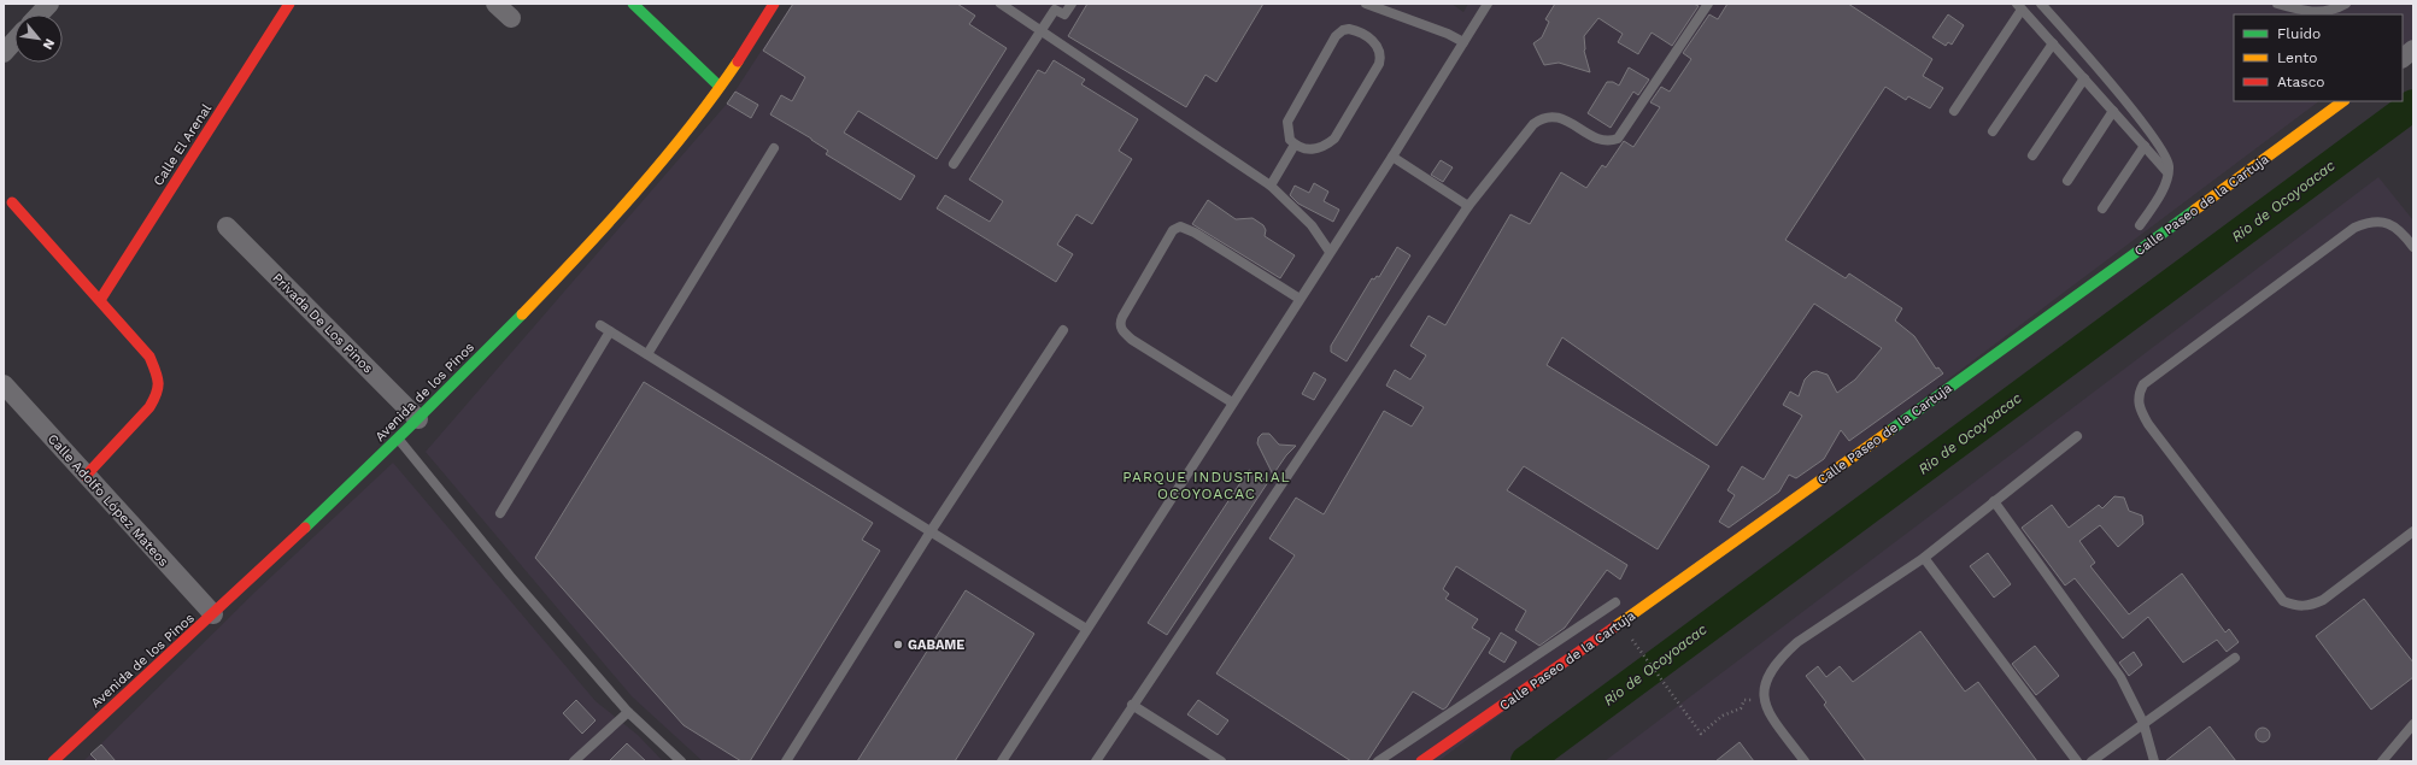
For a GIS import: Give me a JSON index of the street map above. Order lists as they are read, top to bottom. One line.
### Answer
{"streets":{"street":["Calle El Arenal","Calle Paseo de la Cartuja","Privada De Los Pinos","Avenida de los Pinos","Calle Adolfo López Mateos"]},"crossings":[["Privada De Los Pinos","Avenida de los Pinos"],["Avenida de los Pinos","Calle Adolfo López Mateos"]],"districts":["PARQUE INDUSTRIAL OCOYOACAC"],"water":["Rio de Ocoyoacac"],"places":["GABAME"],"legend":["Fluido","Lento","Atasco"],"north":"bottom right"}
